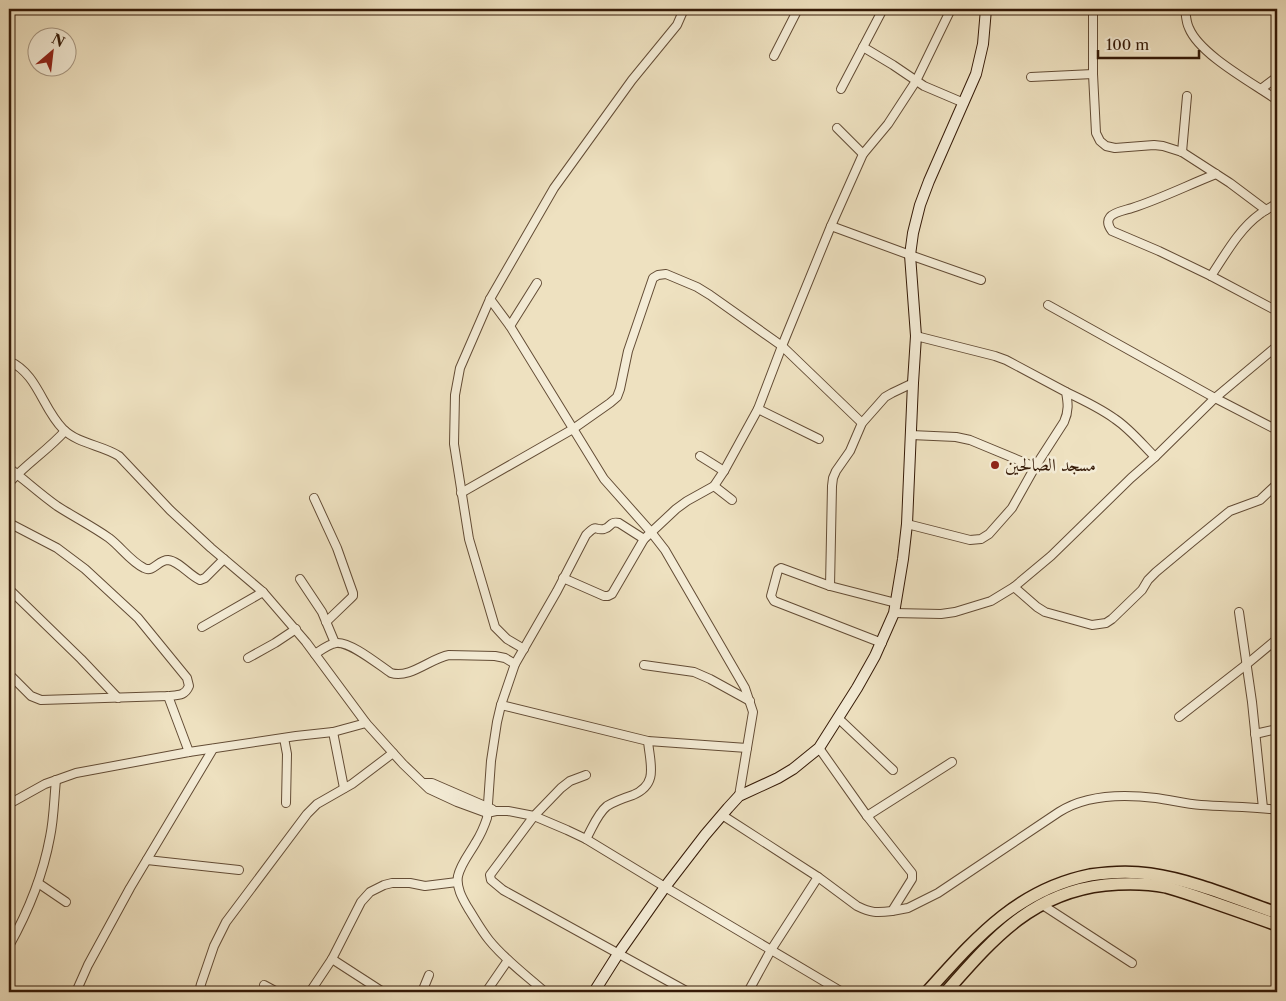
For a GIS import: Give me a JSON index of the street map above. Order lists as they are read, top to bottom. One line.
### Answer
{"places":["مسجد الصالحين"],"scale_bar":"100 m","north":"top right"}
